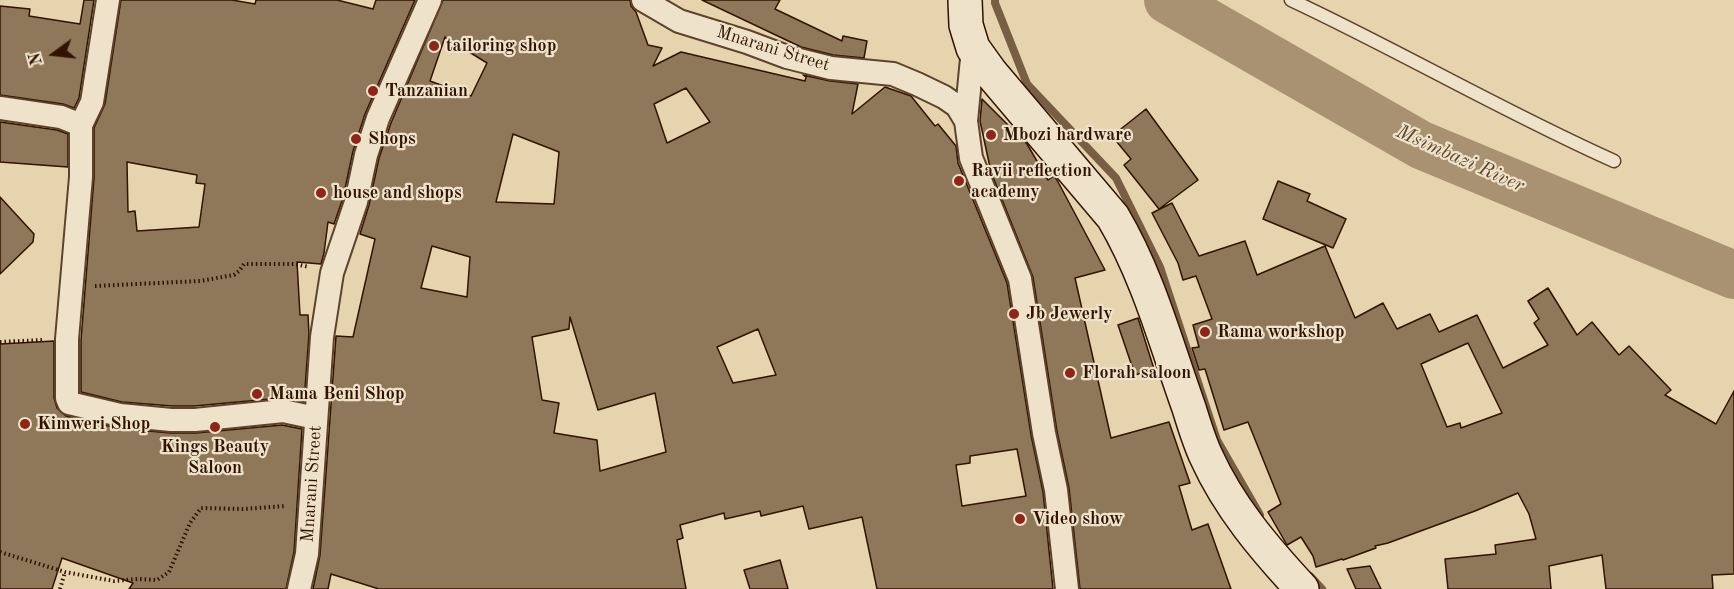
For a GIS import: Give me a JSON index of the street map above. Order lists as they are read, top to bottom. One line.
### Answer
{"streets":{"street":["Mnarani Street"]},"water":["Msimbazi River"],"places":["tailoring shop","Tanzanian","Mbozi hardware","Shops","Ravii reflection academy","house and shops","Jb Jewerly","Rama workshop","Florah saloon","Mama Beni Shop","Kimweri Shop","Kings Beauty Saloon","Video show"],"north":"left"}
